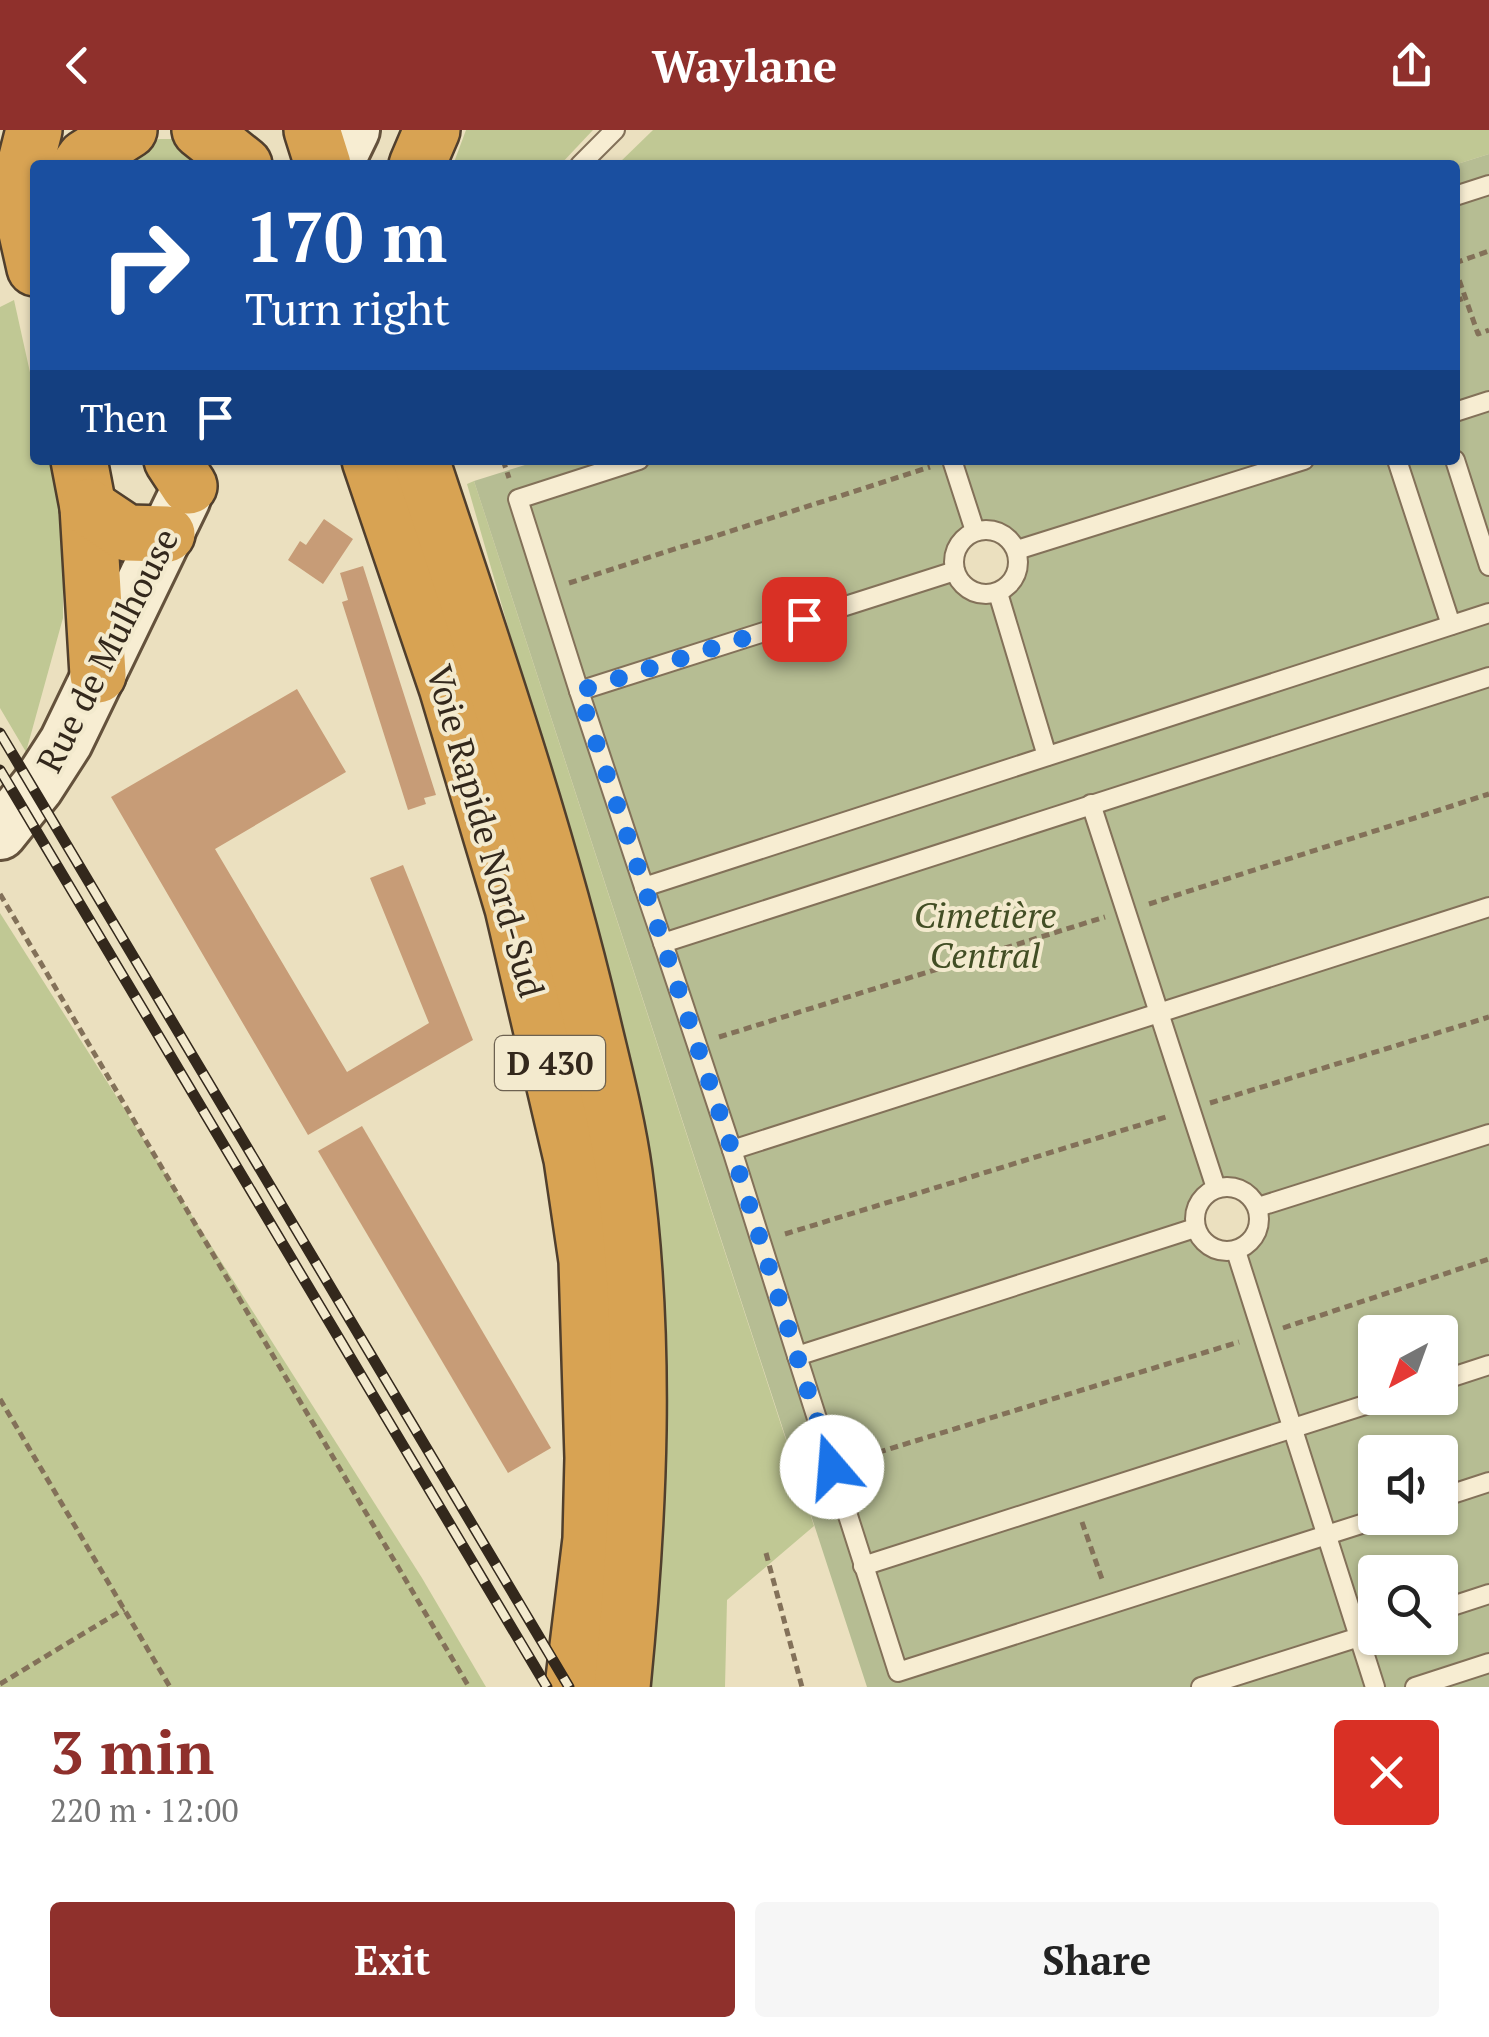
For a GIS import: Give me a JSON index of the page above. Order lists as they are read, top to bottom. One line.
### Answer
{"streets":{"highway":["Voie Rapide Nord-Sud","D 430"],"main road":["Rue de Mulhouse"]},"parks":["Cimetière Central"],"north":"bottom left","page":{"header":"Waylane","turn":["170 m","Turn right"],"then":"Then","heading":["3 min","220 m · 12:00"],"buttons":["Exit","Share"]}}
